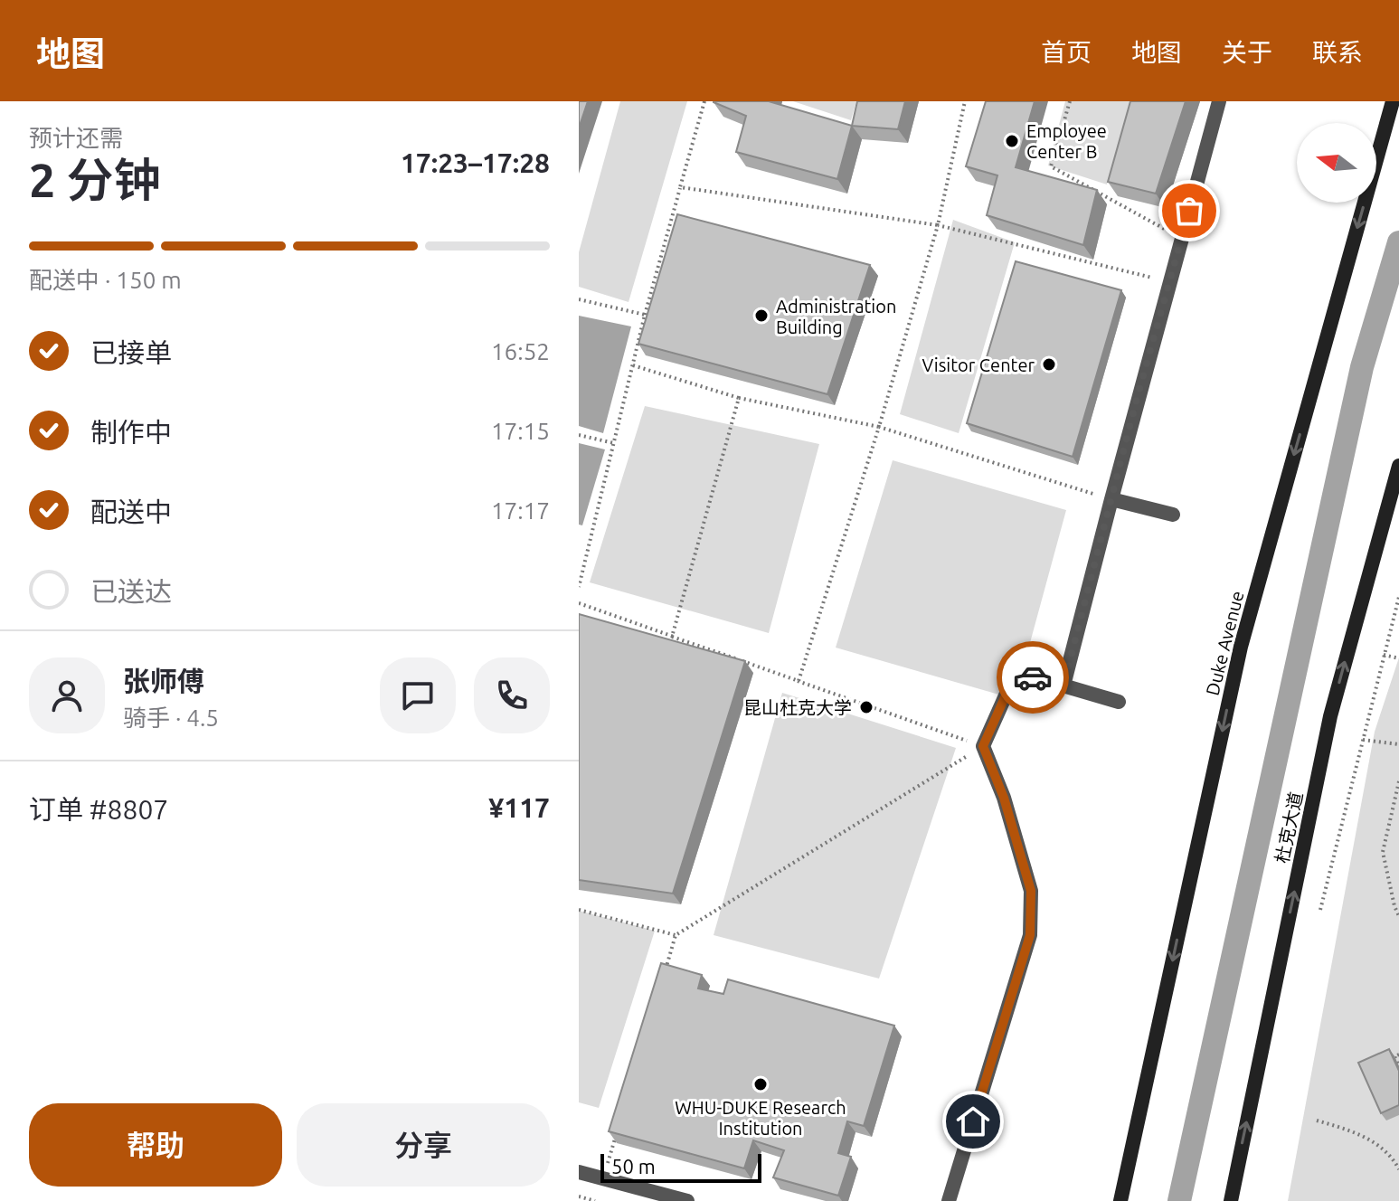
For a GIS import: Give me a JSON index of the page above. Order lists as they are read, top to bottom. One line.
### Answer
{"streets":{"main road":["Duke Avenue","杜克大道"]},"one_way":["Duke Avenue","杜克大道"],"places":["Employee Center B","Administration Building","Visitor Center","昆山杜克大学","WHU-DUKE Research Institution"],"scale_bar":"50 m","north":"left","page":{"header":"地图","nav":["首页","地图","关于","联系"],"heading":["2 分钟","预计还需","17:23–17:28"],"panel":["张师傅","骑手 · 4.5","订单 #8807","¥117"],"bar":"配送中 · 150 m","list":[["已接单","16:52"],["制作中","17:15"],["配送中","17:17"],"已送达"],"buttons":["帮助","分享"],"scale":"50 m"}}
